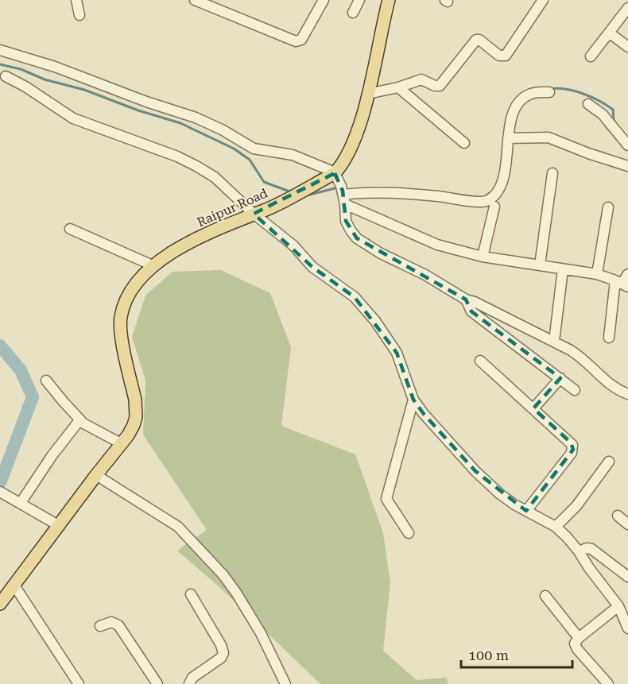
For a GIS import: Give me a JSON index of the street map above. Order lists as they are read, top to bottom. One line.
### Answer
{"streets":{"main road":["Raipur Road"]},"scale_bar":"100 m"}
